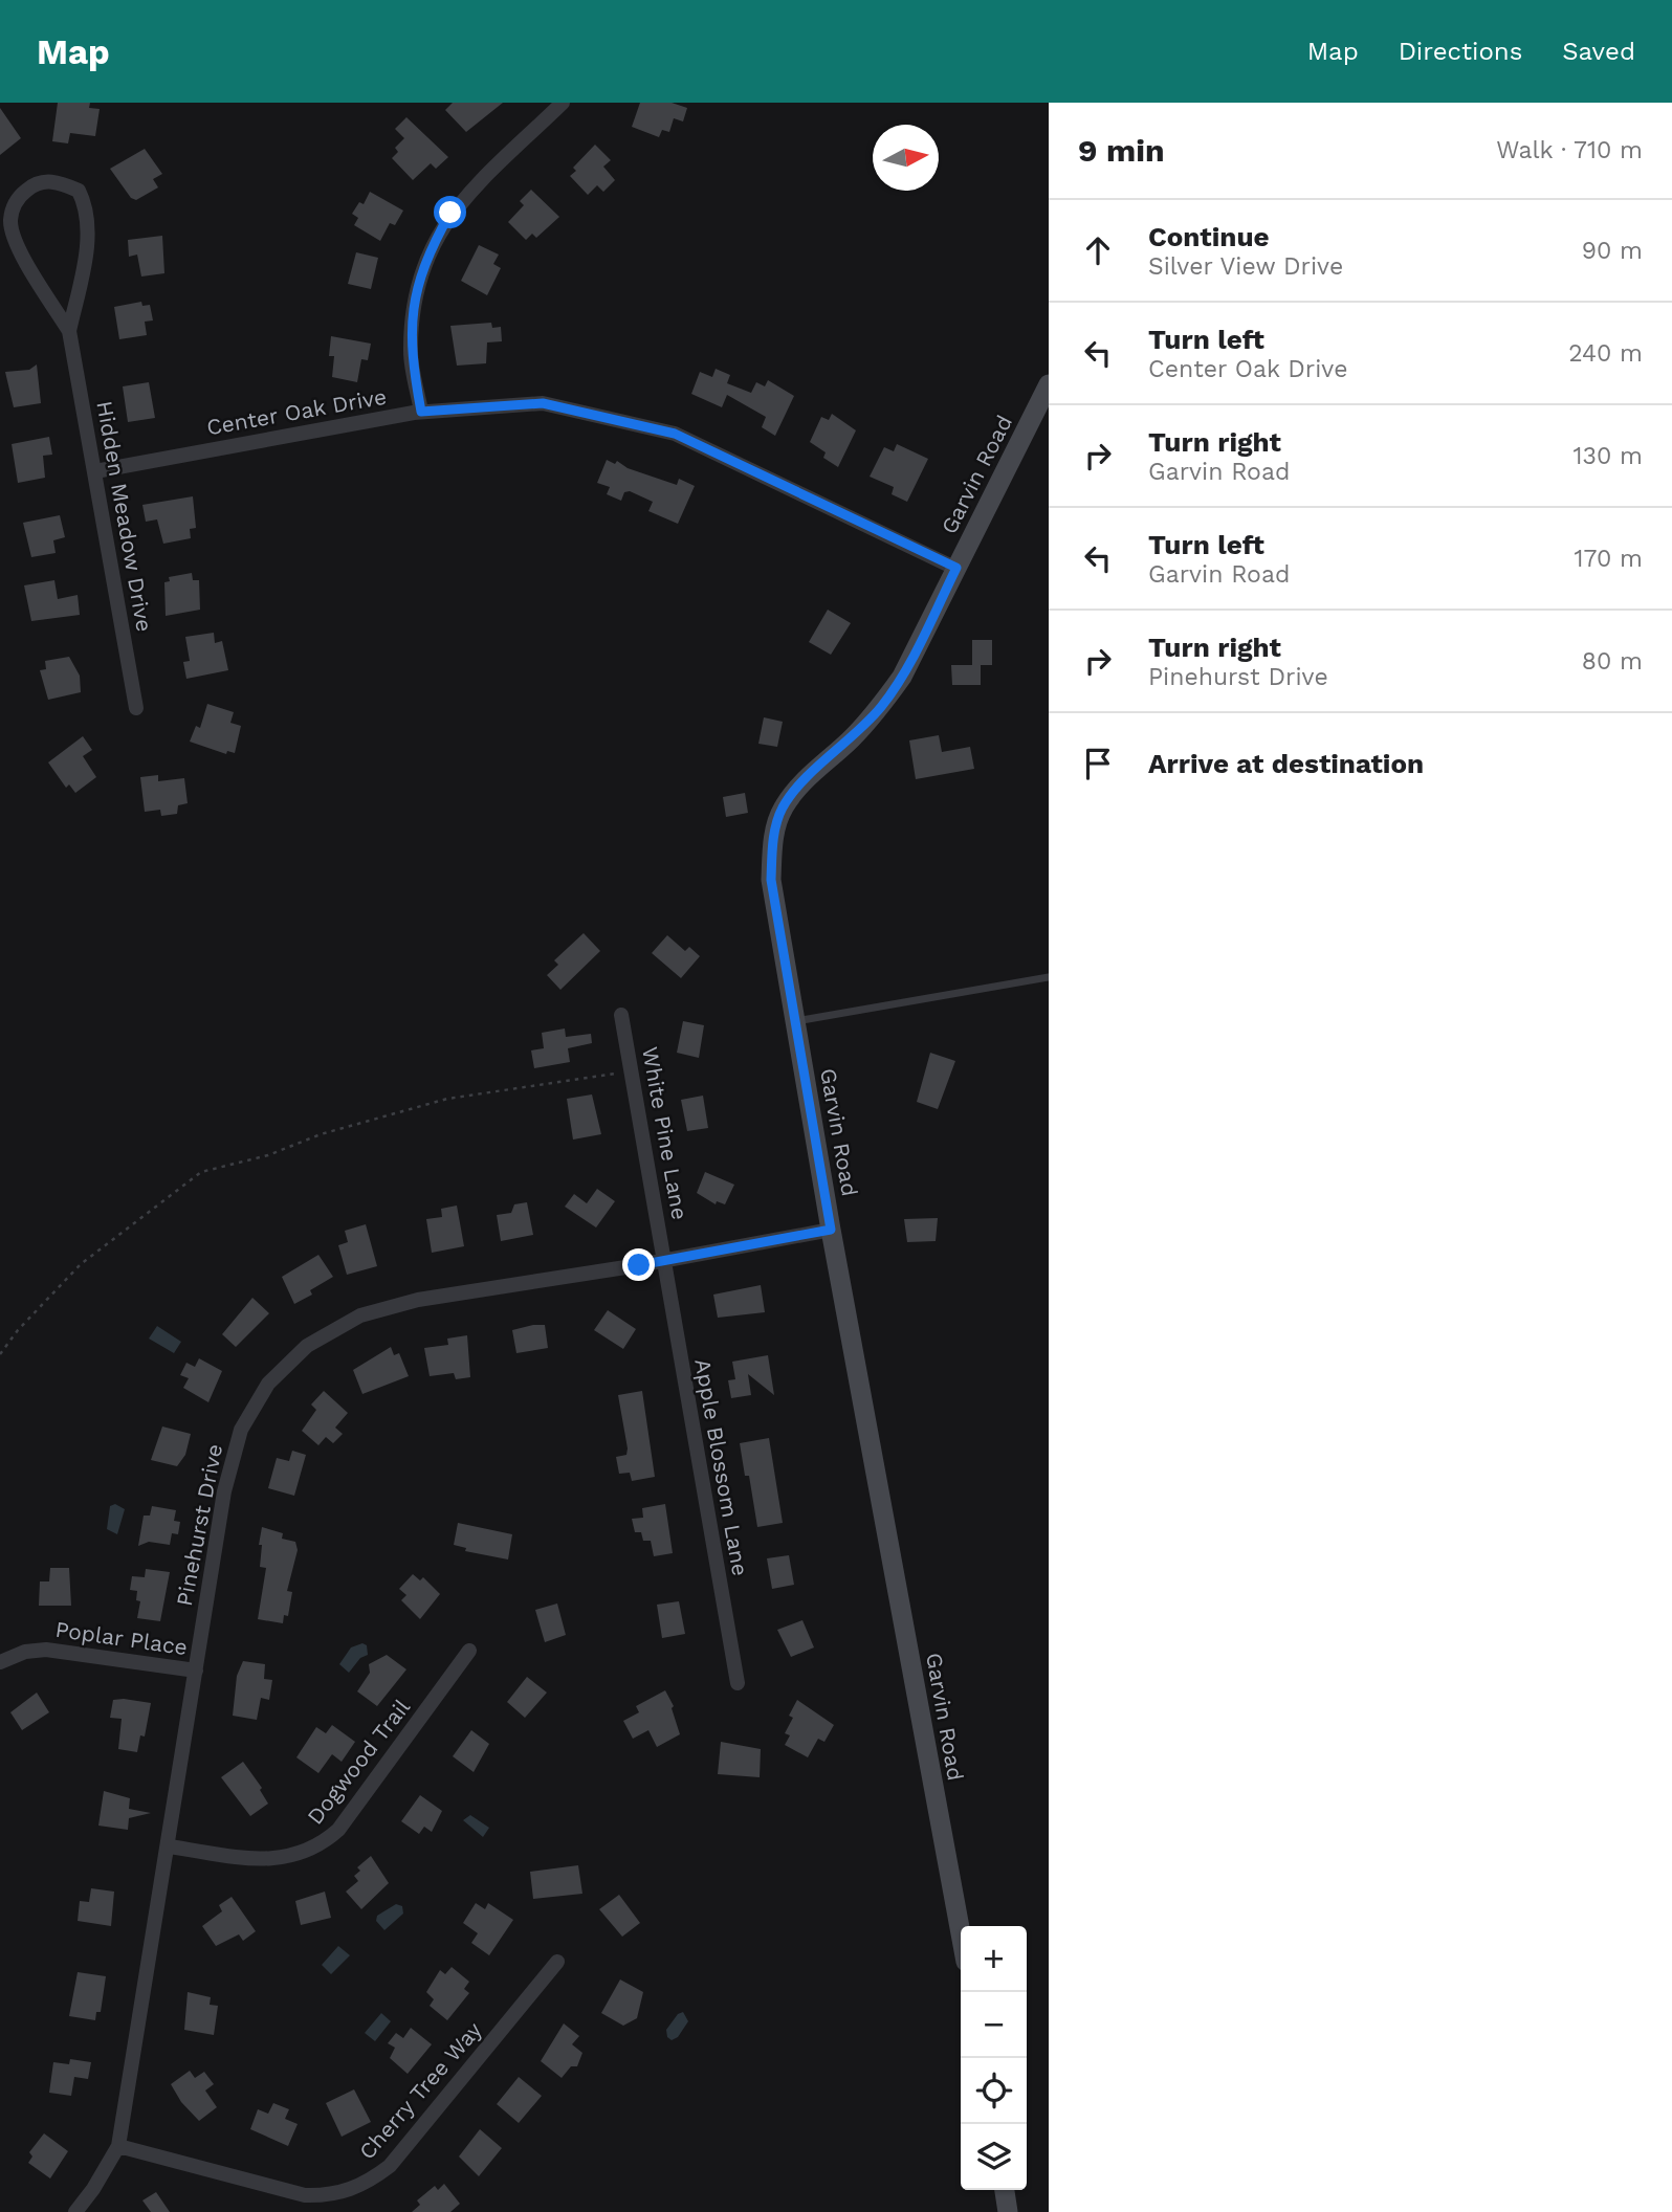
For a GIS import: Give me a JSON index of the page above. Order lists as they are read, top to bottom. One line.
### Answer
{"streets":{"street":["Center Oak Drive","Garvin Road","Hidden Meadow Drive","White Pine Lane","Apple Blossom Lane","Pinehurst Drive","Poplar Place","Dogwood Trail","Cherry Tree Way"]},"crossings":[["Center Oak Drive","Garvin Road"],["Center Oak Drive","Hidden Meadow Drive"],["Garvin Road","Pinehurst Drive"],["White Pine Lane","Apple Blossom Lane"],["White Pine Lane","Pinehurst Drive"],["Apple Blossom Lane","Pinehurst Drive"],["Pinehurst Drive","Poplar Place"],["Pinehurst Drive","Dogwood Trail"],["Pinehurst Drive","Cherry Tree Way"]],"north":"right","page":{"header":"Map","nav":["Map","Directions","Saved"],"heading":["9 min","Walk · 710 m"],"list":[["Continue","Silver View Drive","90 m"],["Turn left","Center Oak Drive","240 m"],["Turn right","Garvin Road","130 m"],["Turn left","Garvin Road","170 m"],["Turn right","Pinehurst Drive","80 m"],"Arrive at destination"],"map_buttons":["+","−"]}}
